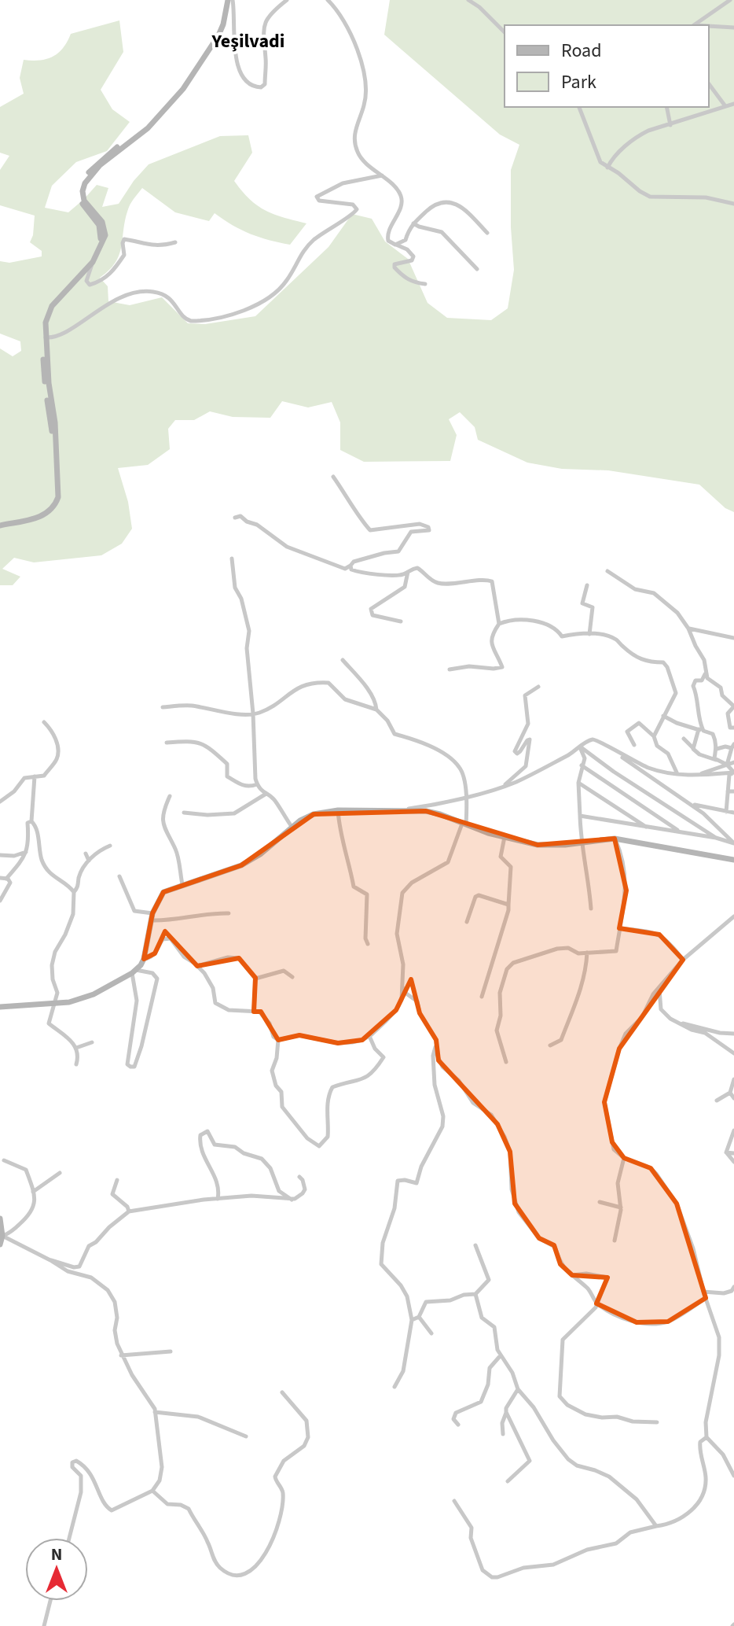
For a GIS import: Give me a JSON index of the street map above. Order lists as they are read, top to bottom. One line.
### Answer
{"districts":["Yeşilvadi"],"legend":["Road","Park"],"north":"top"}
